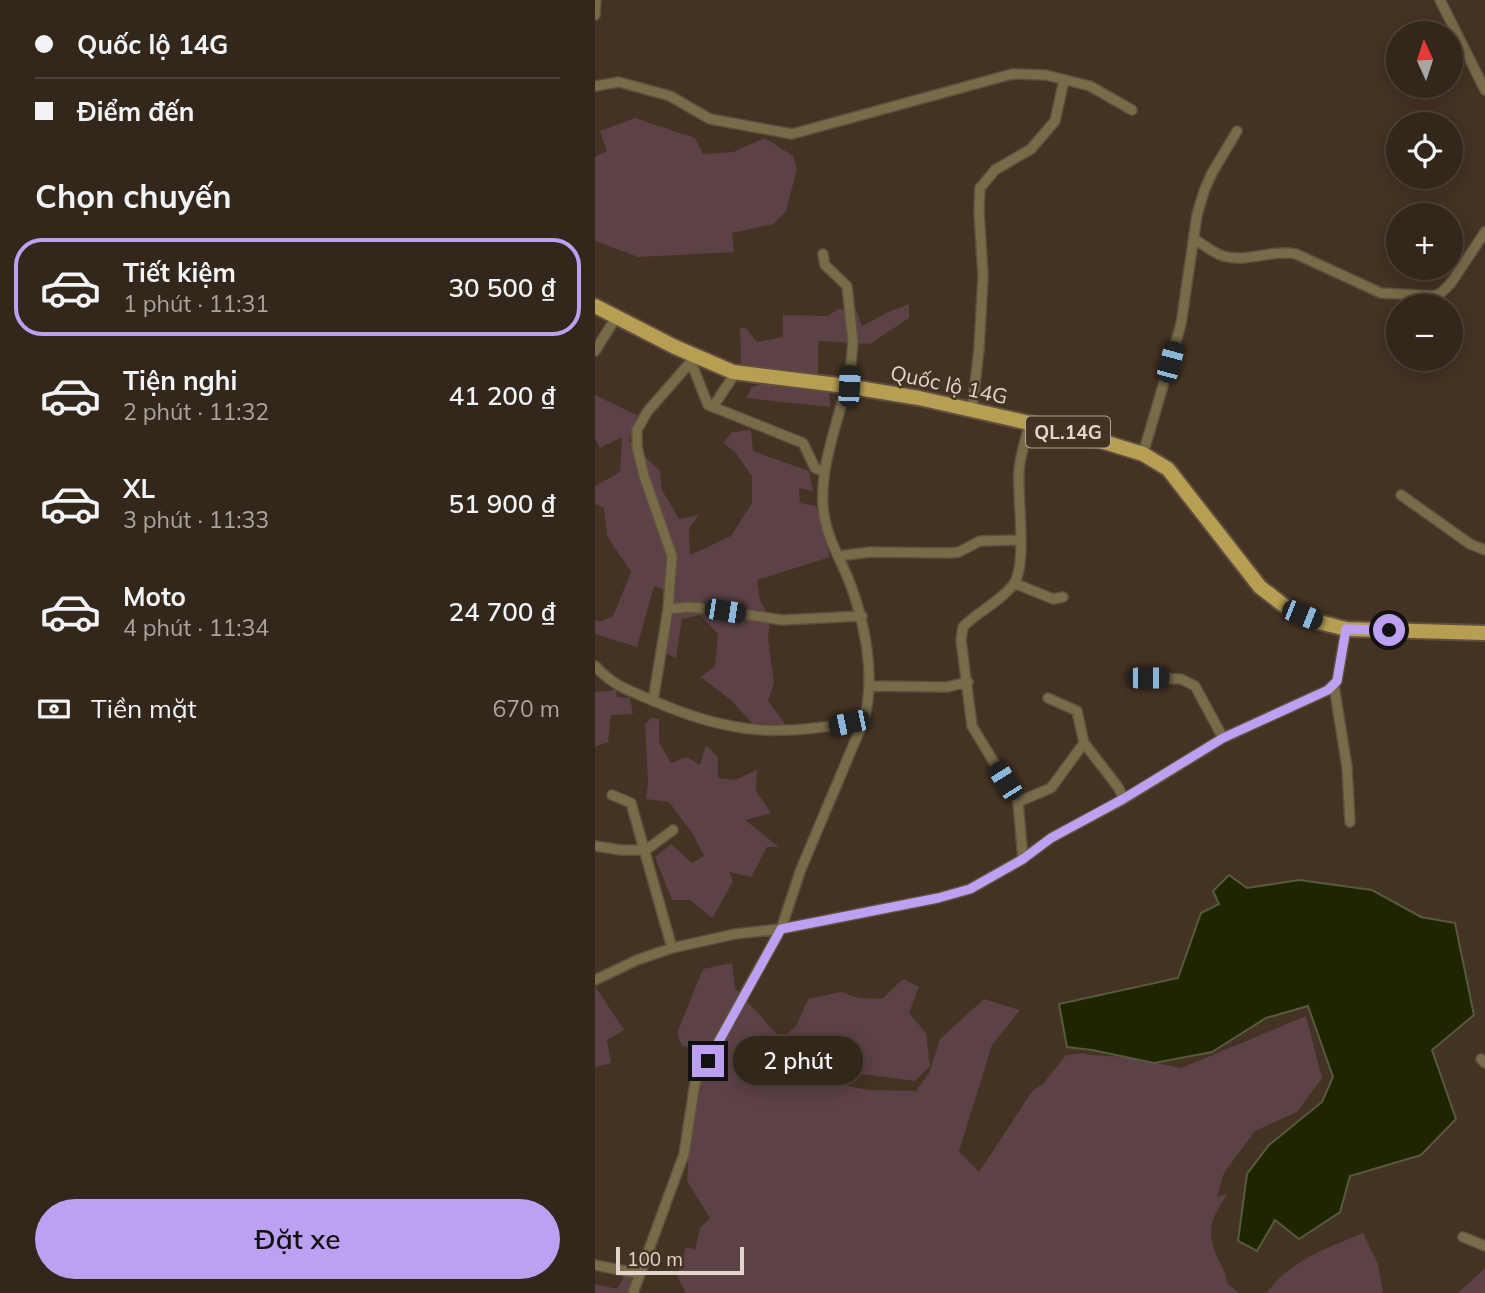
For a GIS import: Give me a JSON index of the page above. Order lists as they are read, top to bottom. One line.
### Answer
{"streets":{"main road":["Quốc lộ 14G","QL.14G"]},"scale_bar":"100 m","north":"top","page":{"banner":["Quốc lộ 14G","Điểm đến"],"map_buttons":["+","−"],"heading":"Chọn chuyến","list":[{"name":"Tiết kiệm","note":"1 phút · 11:31","value":"30 500 ₫"},{"name":"Tiện nghi","note":"2 phút · 11:32","value":"41 200 ₫"},{"name":"XL","note":"3 phút · 11:33","value":"51 900 ₫"},{"name":"Moto","note":"4 phút · 11:34","value":"24 700 ₫"}],"pay":["Tiền mặt","670 m"],"bubble":"2 phút","buttons":"Đặt xe","scale":"100 m"}}
